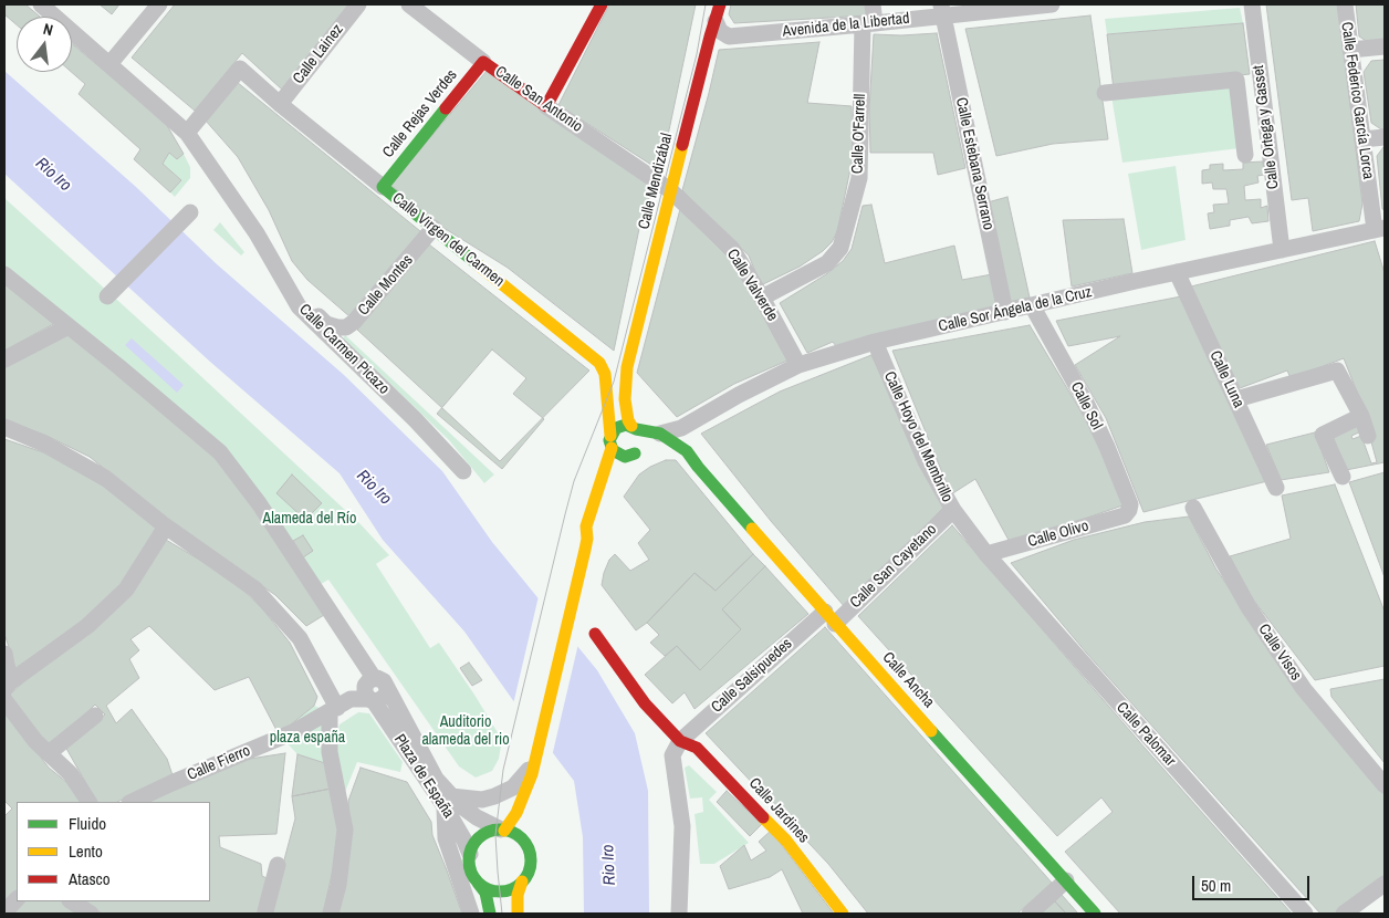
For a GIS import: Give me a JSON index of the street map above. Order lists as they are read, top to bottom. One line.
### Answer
{"streets":{"main road":["Calle San Antonio","Calle Rejas Verdes","Calle Mendizábal","Calle Virgen del Carmen","Calle Ancha","Calle Jardines"],"street":["Avenida de la Libertad","Calle Lainez","Calle Federico García Lorca","Calle Ortega y Gasset","Calle O'Farrell","Calle Estebana Serrano","Calle Montes","Calle Valverde","Calle Sor Ángela de la Cruz","Calle Carmen Picazo","Calle Luna","Calle Sol","Calle Hoyo del Membrillo","Calle Olivo","Calle San Cayetano","Calle Visos","Calle Salsipuedes","Calle Palomar","Calle Fierro","Plaza de España"]},"crossings":[["Avenida de la Libertad","Calle O'Farrell"],["Avenida de la Libertad","Calle Estebana Serrano"],["Avenida de la Libertad","Calle Mendizábal"],["Calle Lainez","Calle Virgen del Carmen"],["Calle San Antonio","Calle Rejas Verdes"],["Calle San Antonio","Calle Mendizábal"],["Calle San Antonio","Calle Valverde"],["Calle Federico García Lorca","Calle Sor Ángela de la Cruz"],["Calle Rejas Verdes","Calle Virgen del Carmen"],["Calle Ortega y Gasset","Calle Sor Ángela de la Cruz"],["Calle O'Farrell","Calle Valverde"],["Calle Estebana Serrano","Calle Sor Ángela de la Cruz"],["Calle Mendizábal","Calle Virgen del Carmen"],["Calle Mendizábal","Calle Valverde"],["Calle Mendizábal","Calle Ancha"],["Calle Virgen del Carmen","Calle Montes"],["Calle Virgen del Carmen","Calle Carmen Picazo"],["Calle Virgen del Carmen","Calle Ancha"],["Calle Montes","Calle Carmen Picazo"],["Calle Valverde","Calle Sor Ángela de la Cruz"],["Calle Sor Ángela de la Cruz","Calle Luna"],["Calle Sor Ángela de la Cruz","Calle Sol"],["Calle Sor Ángela de la Cruz","Calle Hoyo del Membrillo"],["Calle Sor Ángela de la Cruz","Calle Ancha"],["Calle Sol","Calle Olivo"],["Calle Hoyo del Membrillo","Calle Olivo"],["Calle Hoyo del Membrillo","Calle San Cayetano"],["Calle Hoyo del Membrillo","Calle Palomar"],["Calle Olivo","Calle Palomar"],["Calle San Cayetano","Calle Salsipuedes"],["Calle San Cayetano","Calle Ancha"],["Calle Salsipuedes","Calle Ancha"],["Calle Salsipuedes","Calle Jardines"]],"water":["Rio Iro"],"parks":["Alameda del Río","Auditorio alameda del rio","plaza españa"],"legend":["Fluido","Lento","Atasco"],"scale_bar":"50 m","north":"top"}
